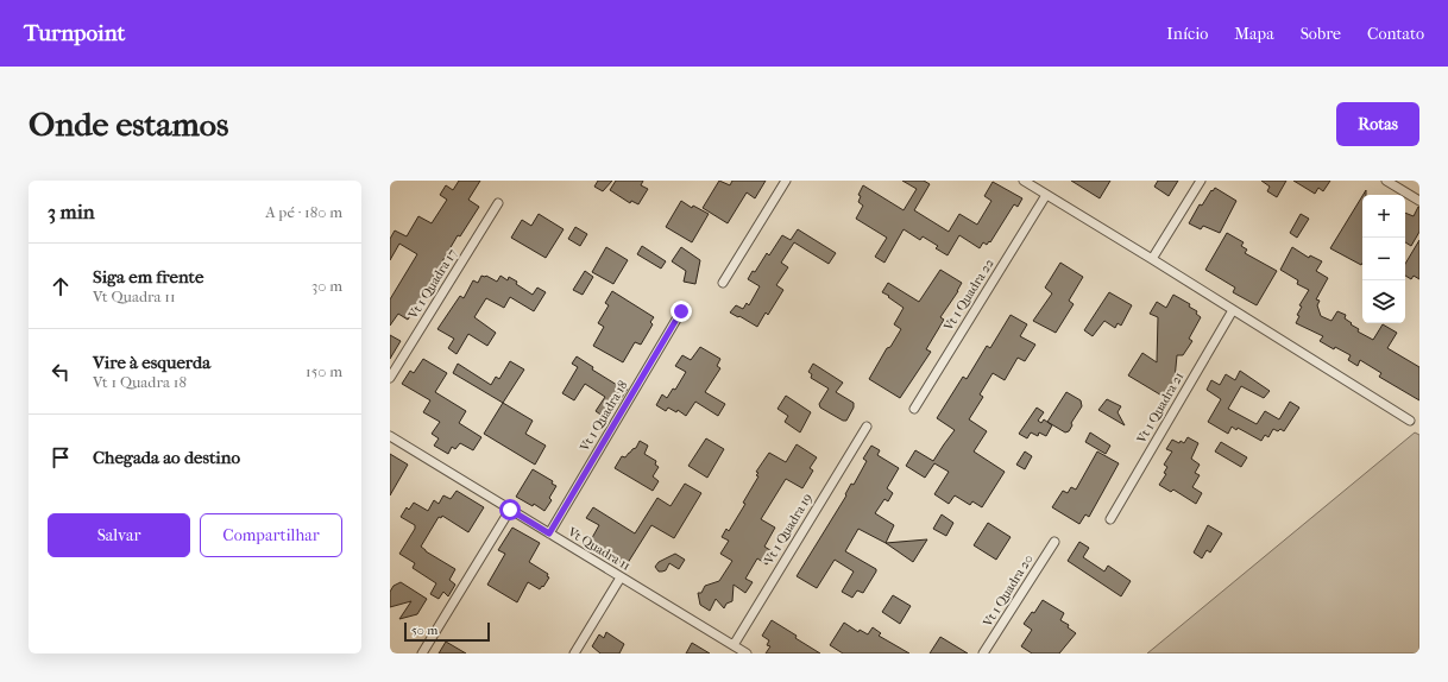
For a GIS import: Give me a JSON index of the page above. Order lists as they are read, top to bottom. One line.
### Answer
{"streets":{"street":["Vt 1 Quadra 17","Vt 1 Quadra 22","Vt 1 Quadra 21","Vt 1 Quadra 18","Vt 1 Quadra 19","Vt Quadra 11","Vt 1 Quadra 20"]},"crossings":[["Vt 1 Quadra 18","Vt Quadra 11"],["Vt 1 Quadra 19","Vt Quadra 11"]],"scale_bar":"50 m","page":{"header":"Turnpoint","nav":["Início","Mapa","Sobre","Contato"],"buttons":["Rotas",["Salvar","Compartilhar"]],"title":"Onde estamos","heading":["3 min","A pé · 180 m"],"map_buttons":["+","−"],"list":[["Siga em frente","Vt Quadra 11","30 m"],["Vire à esquerda","Vt 1 Quadra 18","150 m"],"Chegada ao destino"],"scale":"50 m"}}
